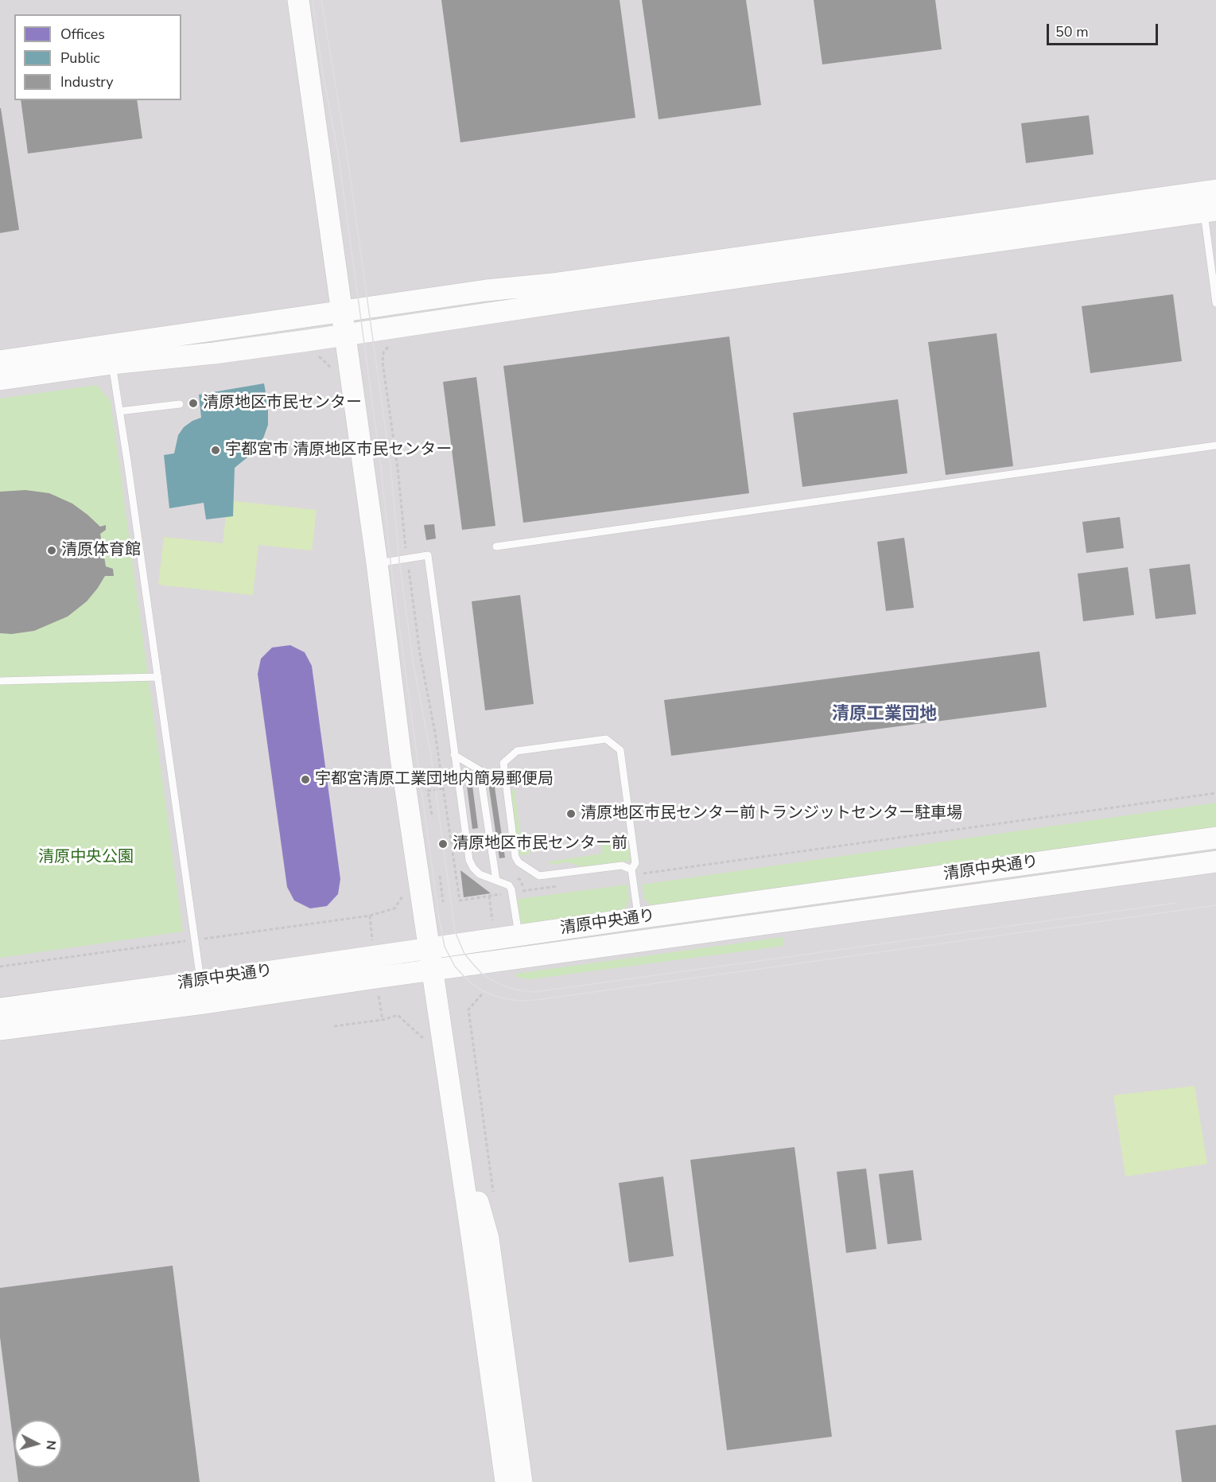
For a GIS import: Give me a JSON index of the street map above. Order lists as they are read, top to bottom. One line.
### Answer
{"streets":{"street":["清原中央通り"]},"districts":["清原工業団地"],"parks":["清原中央公園"],"places":["清原地区市民センター","宇都宮市 清原地区市民センター","清原体育館","宇都宮清原工業団地内簡易郵便局","清原地区市民センター前トランジットセンター駐車場","清原地区市民センター前"],"legend":["Offices","Public","Industry"],"scale_bar":"50 m","north":"right"}
